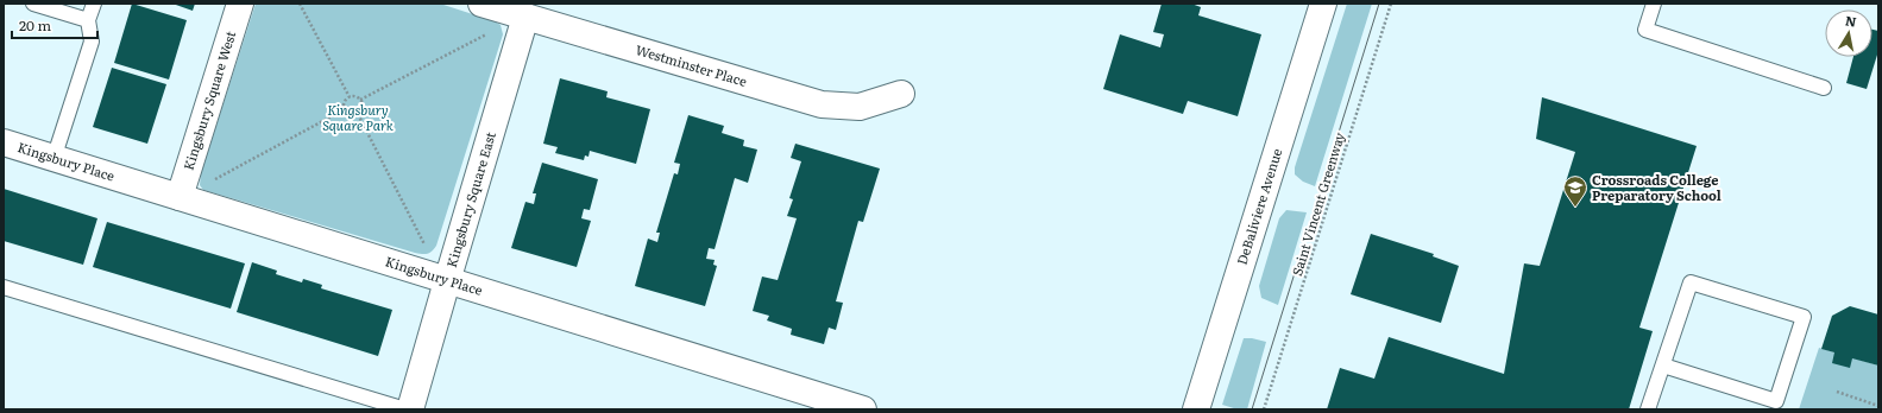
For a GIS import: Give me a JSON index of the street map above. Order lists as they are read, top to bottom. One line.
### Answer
{"streets":{"street":["Westminster Place","Kingsbury Square West","Kingsbury Place","Kingsbury Square East","DeBaliviere Avenue"],"path":["Saint Vincent Greenway"]},"crossings":[["Westminster Place","Kingsbury Square East"],["Kingsbury Square West","Kingsbury Place"],["Kingsbury Place","Kingsbury Square East"]],"parks":["Kingsbury Square Park"],"places":{"school or university":["Crossroads College Preparatory School"]},"scale_bar":"20 m","north":"top"}
